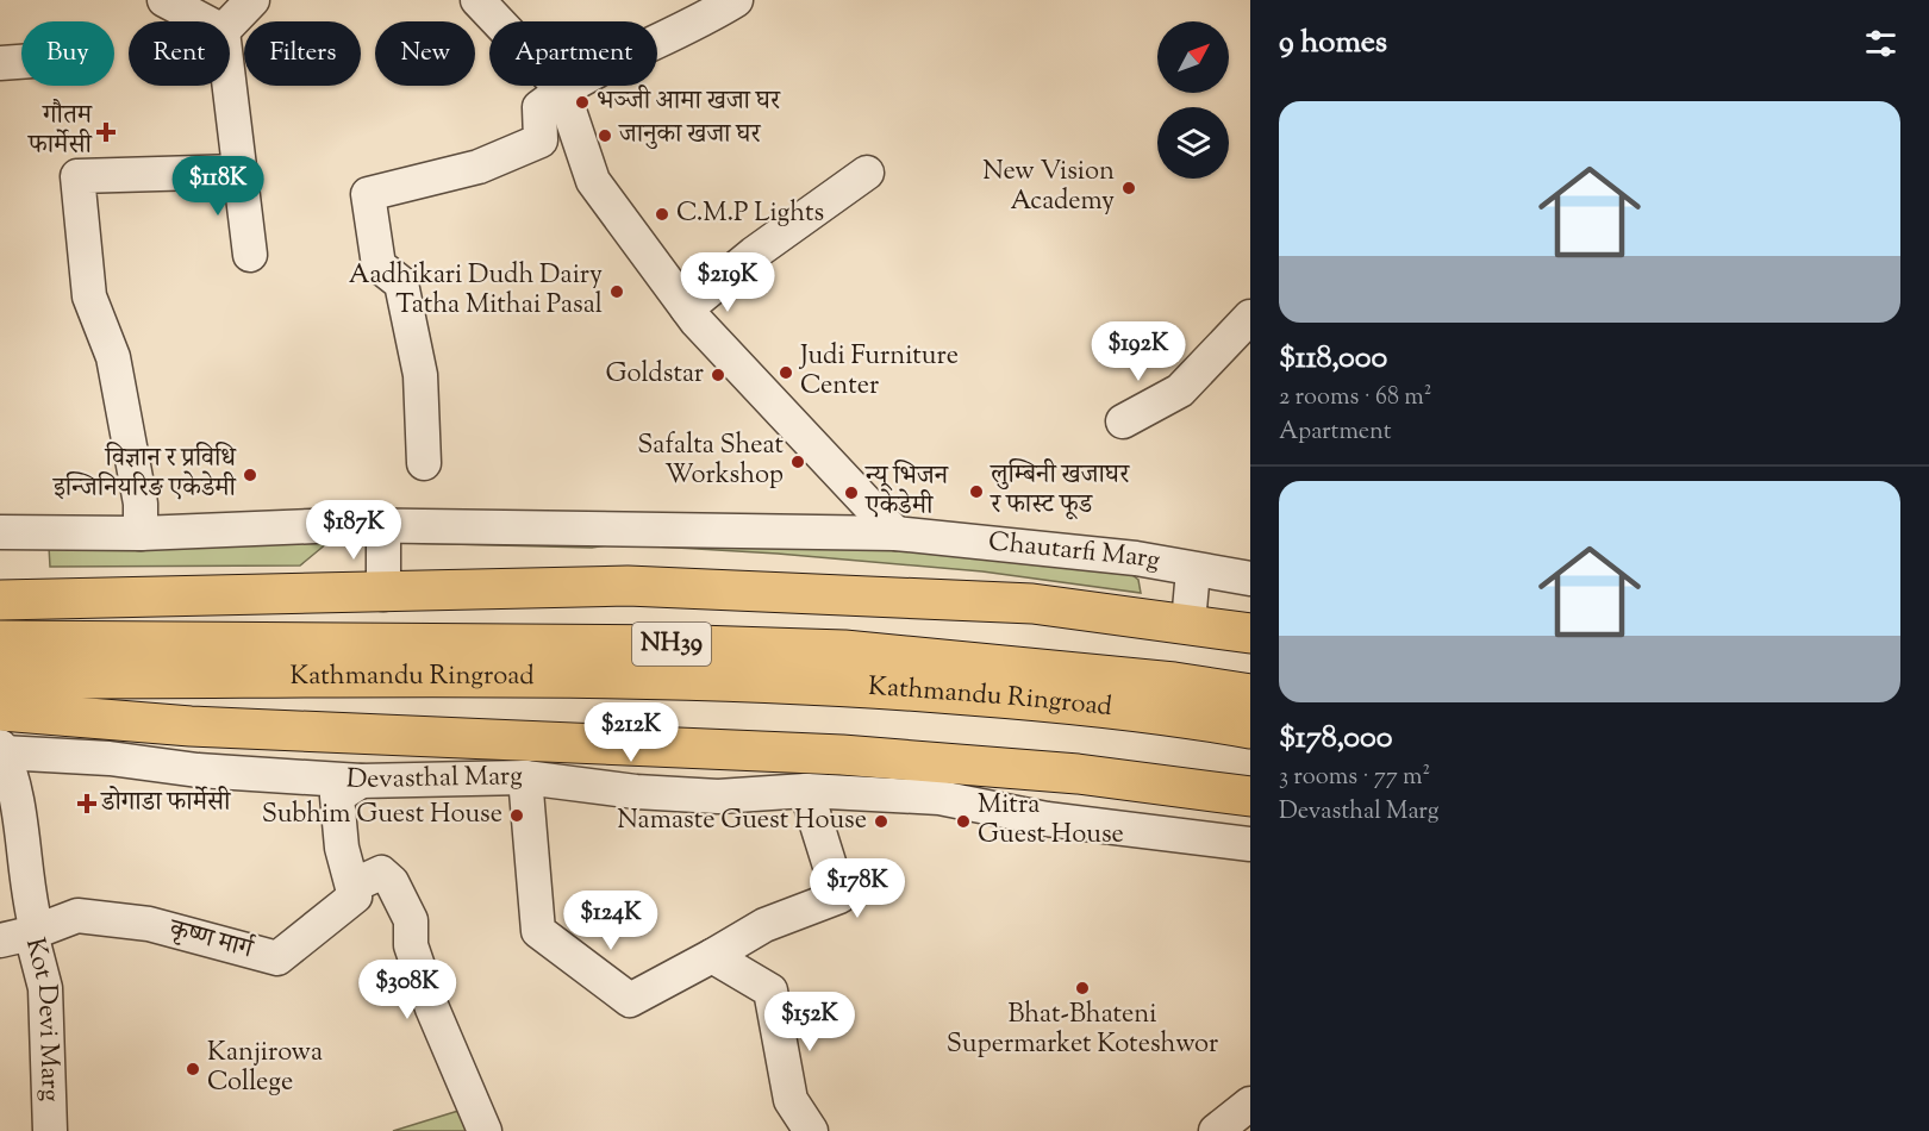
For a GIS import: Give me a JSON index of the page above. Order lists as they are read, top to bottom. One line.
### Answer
{"streets":{"main road":["NH39","Kathmandu Ringroad"],"street":["Chautarfi Marg","Devasthal Marg","कृष्ण मार्ग","Kot Devi Marg"]},"crossings":[["Devasthal Marg","Kot Devi Marg"],["कृष्ण मार्ग","Kot Devi Marg"]],"places":{"other":["भञ्जी आमा खजा घर","जानुका खजा घर","New Vision Academy","C.M.P Lights","Aadhikari Dudh Dairy Tatha Mithai Pasal","Judi Furniture Center","Goldstar","Safalta Sheat Workshop","विज्ञान र प्रविधि इन्जिनियरिङ एकेडेमी","लुम्बिनी खजाघर र फास्ट फूड","न्यू भिजन एकेडेमी","Subhim Guest House","Namaste Guest House","Mitra Guest House","Bhat-Bhateni Supermarket Koteshwor","Kanjirowa College"],"health":["गौतम फार्मेसी","डोगाडा फार्मेसी"]},"north":"top right","page":{"heading":"9 homes","chip":["Buy","Rent","Filters","New","Apartment"],"list":[{"name":"$118,000","note":"2 rooms · 68 m² · Apartment"},{"name":"$178,000","note":"3 rooms · 77 m² · Devasthal Marg"}],"price":["$118K","$219K","$192K","$187K","$212K","$178K","$124K","$308K","$152K"]}}
